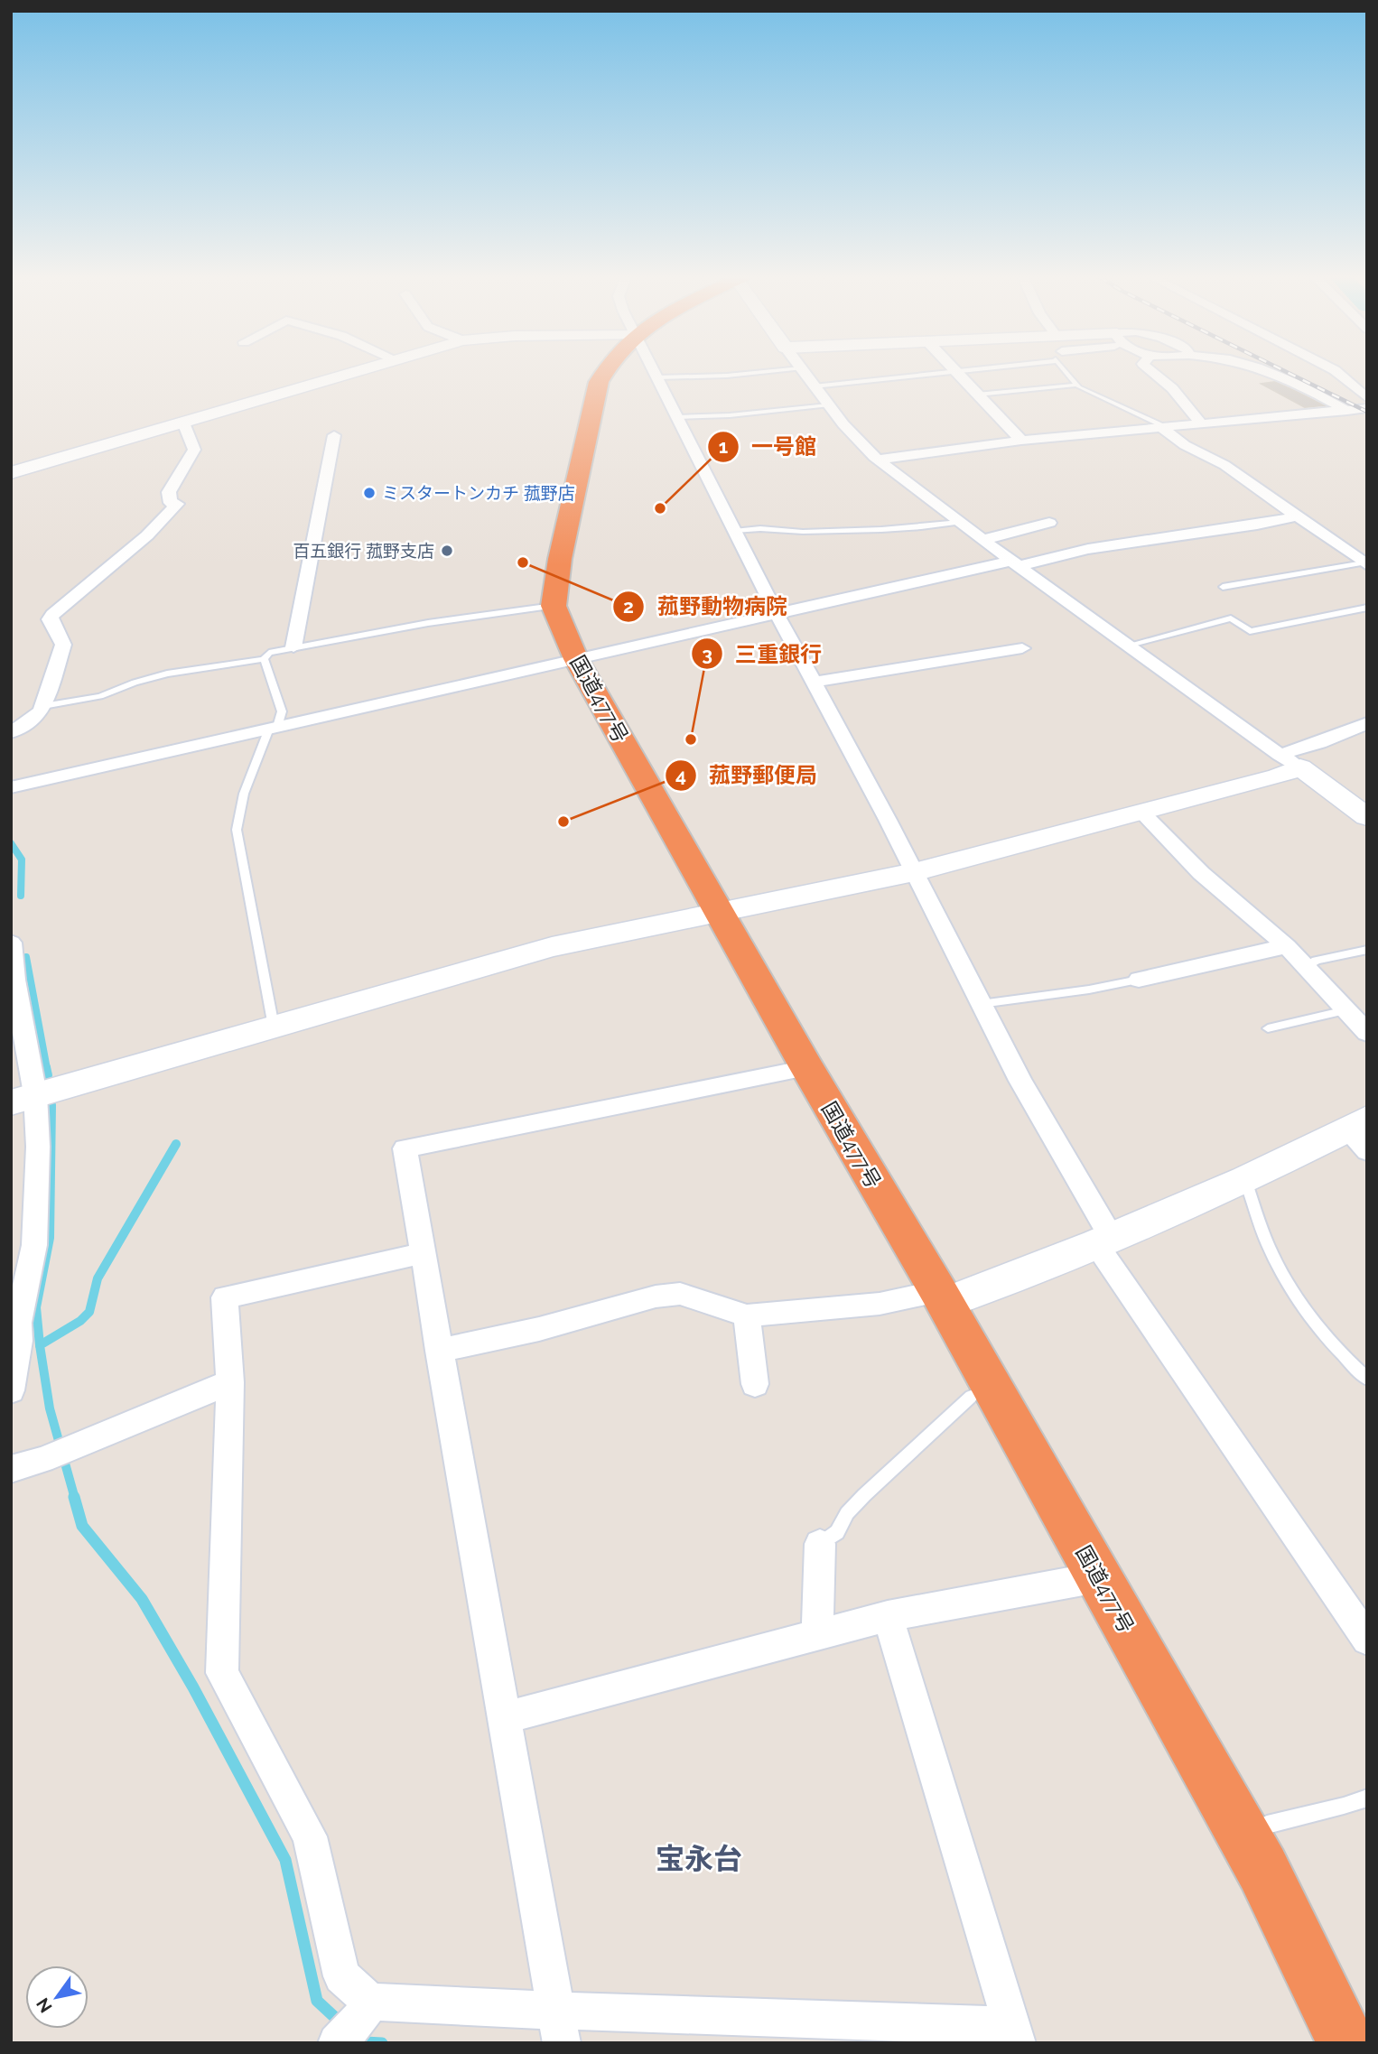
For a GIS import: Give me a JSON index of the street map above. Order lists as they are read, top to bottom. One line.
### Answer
{"streets":{"highway":["国道477号"]},"districts":["宝永台"],"places":["ミスタートンカチ 菰野店","一号館","百五銀行 菰野支店","菰野動物病院","三重銀行","菰野郵便局"],"north":"bottom left"}
